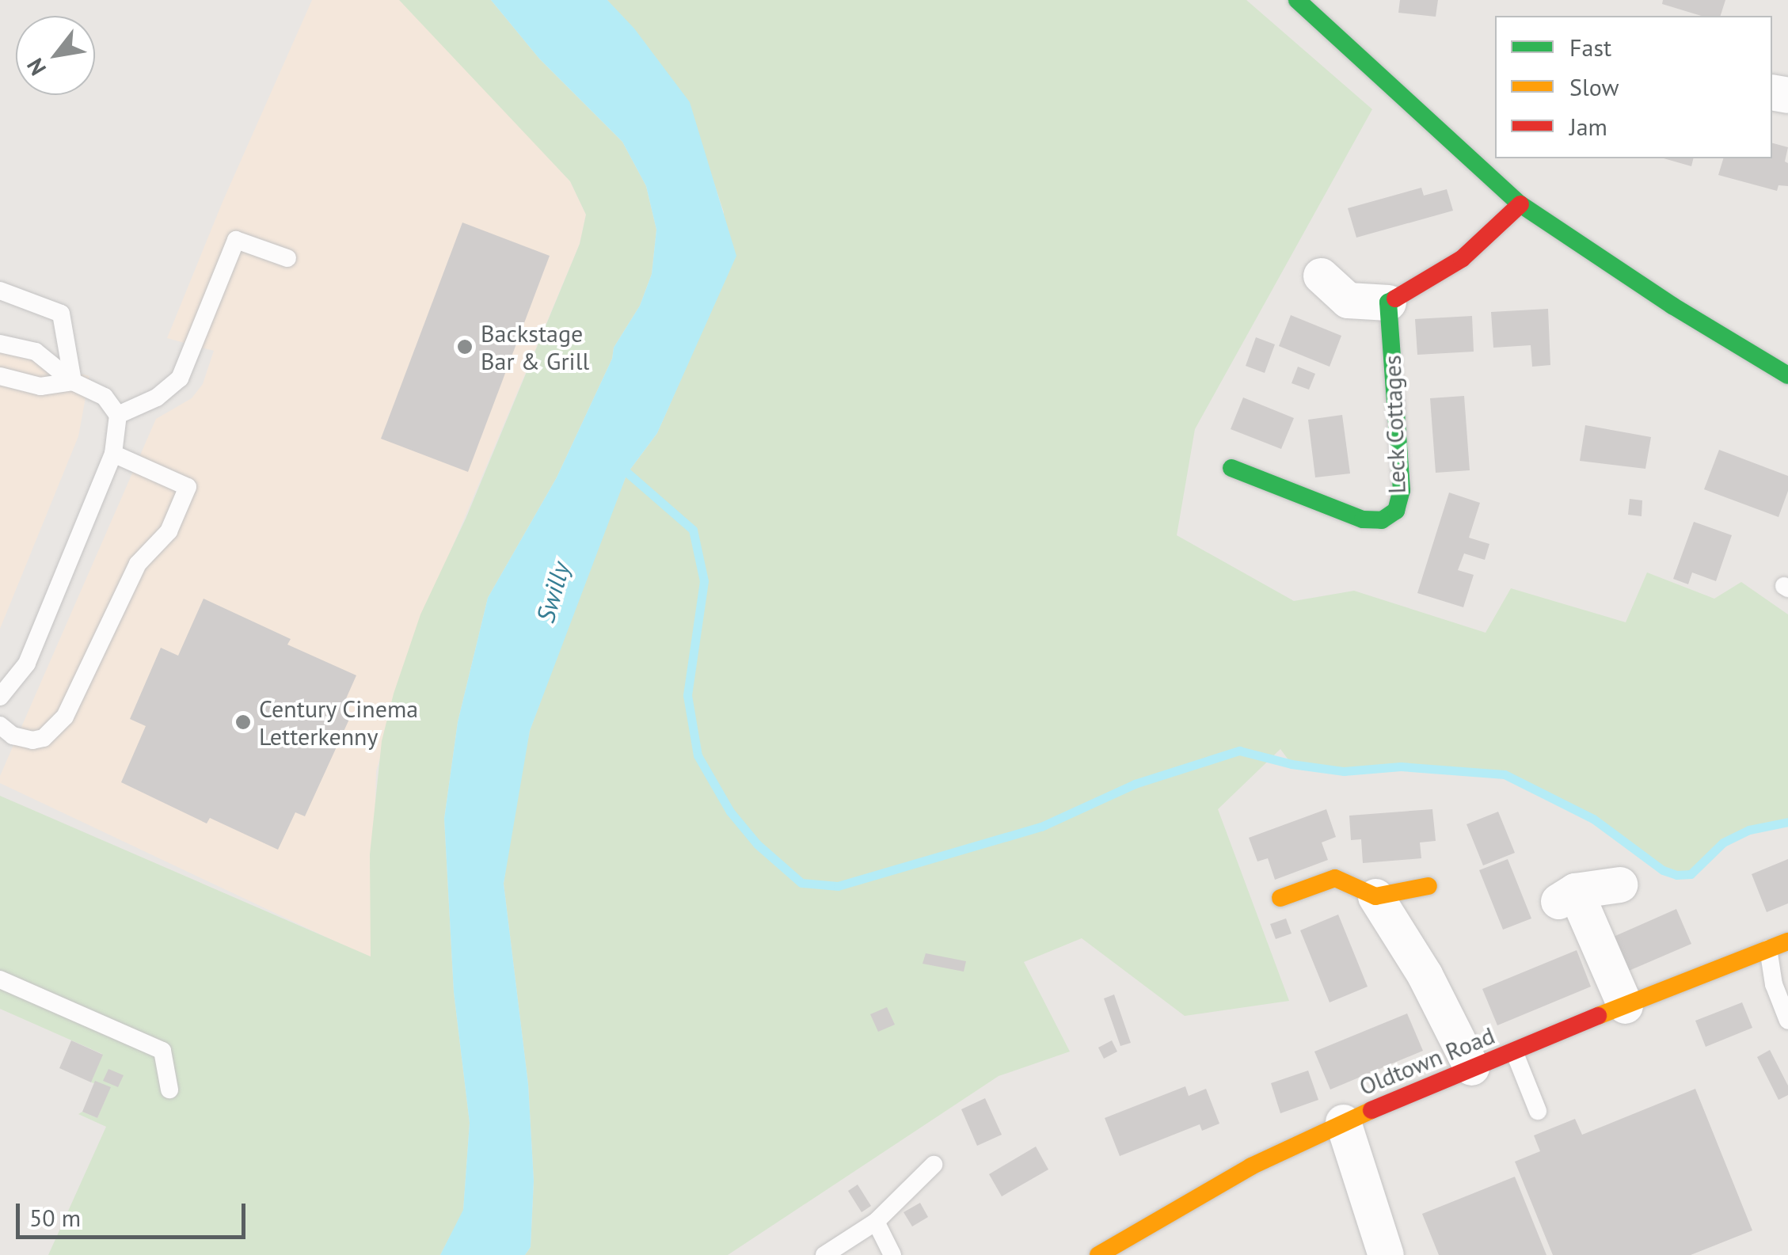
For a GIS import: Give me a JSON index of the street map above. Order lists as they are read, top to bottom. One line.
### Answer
{"streets":{"street":["Leck Cottages","Oldtown Road"]},"water":["Swilly"],"places":["Backstage Bar & Grill","Century Cinema Letterkenny"],"legend":["Fast","Slow","Jam"],"scale_bar":"50 m","north":"bottom left"}
